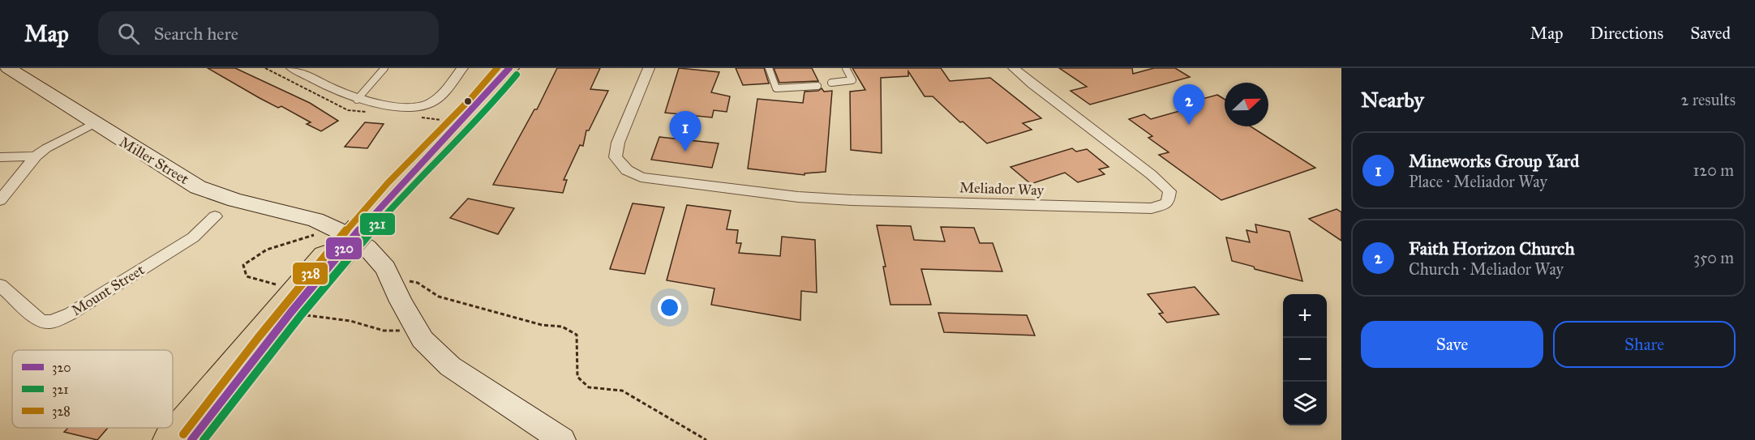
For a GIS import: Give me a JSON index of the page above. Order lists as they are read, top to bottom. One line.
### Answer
{"streets":{"main road":["Miller Street"],"street":["Meliador Way","Mount Street"]},"lines":["transit line 320","transit line 328","transit line 321"],"legend":["320","321","328"],"north":"right","page":{"header":"Map","search":"Search here","nav":["Map","Directions","Saved"],"heading":["Nearby","2 results"],"pins":["2","1"],"list":[{"mark":"1","name":"Mineworks Group Yard","note":"Place · Meliador Way","value":"120 m"},{"mark":"2","name":"Faith Horizon Church","note":"Church · Meliador Way","value":"350 m"}],"map_buttons":["+","−"],"buttons":["Save","Share"]}}
